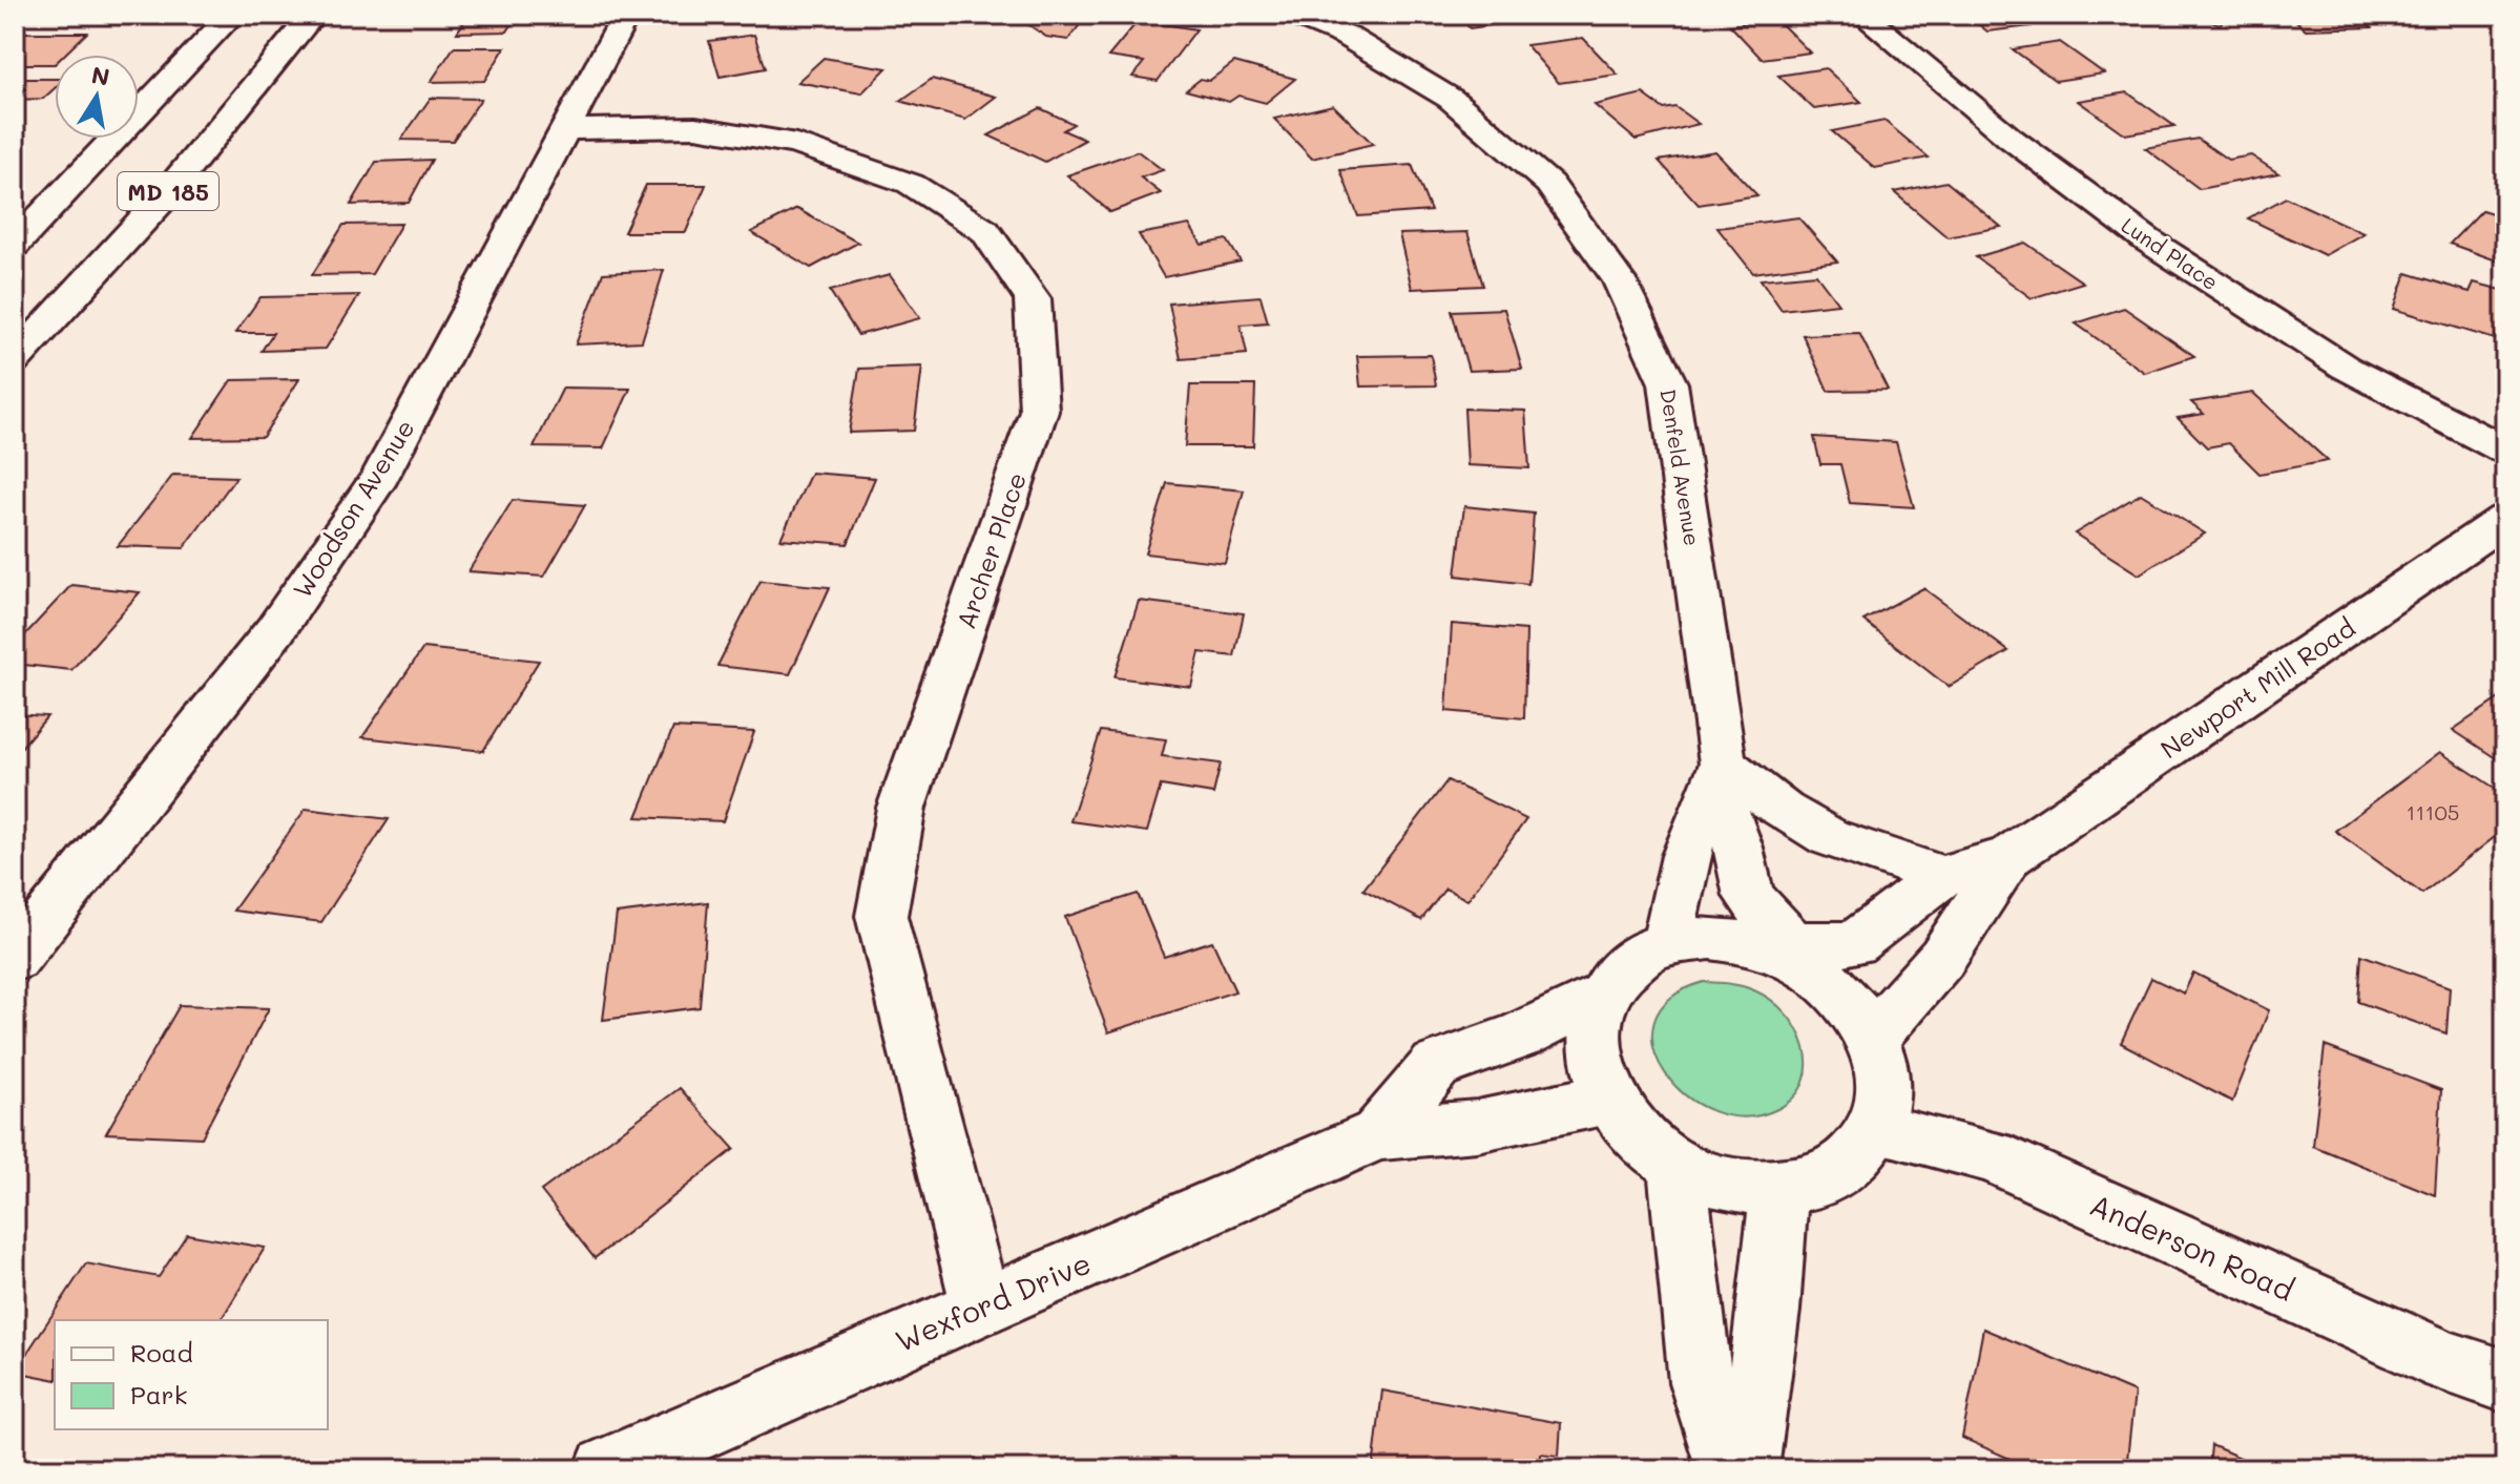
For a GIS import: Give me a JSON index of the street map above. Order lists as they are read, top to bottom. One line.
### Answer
{"streets":{"street":["MD 185","Lund Place","Denfeld Avenue","Woodson Avenue","Archer Place","Newport Mill Road","Anderson Road","Wexford Drive"]},"crossings":[["Denfeld Avenue","Newport Mill Road"],["Denfeld Avenue","Anderson Road"],["Denfeld Avenue","Wexford Drive"],["Woodson Avenue","Archer Place"],["Archer Place","Wexford Drive"],["Newport Mill Road","Anderson Road"],["Newport Mill Road","Wexford Drive"],["Anderson Road","Wexford Drive"]],"house_numbers":["11105"],"legend":["Road","Park"],"north":"top"}
